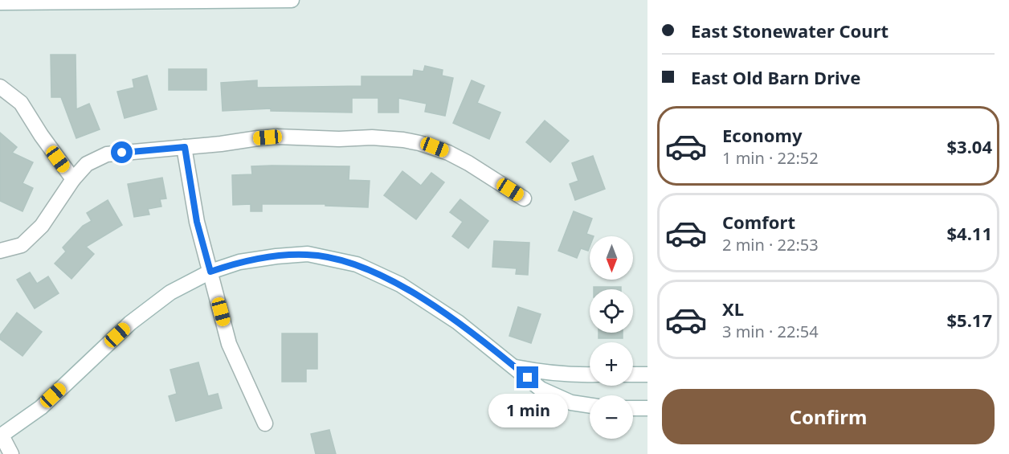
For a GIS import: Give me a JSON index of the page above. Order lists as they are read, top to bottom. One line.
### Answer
{"north":"bottom","page":{"banner":["East Stonewater Court","East Old Barn Drive"],"list":[{"name":"Economy","note":"1 min · 22:52","value":"$3.04"},{"name":"Comfort","note":"2 min · 22:53","value":"$4.11"},{"name":"XL","note":"3 min · 22:54","value":"$5.17"}],"map_buttons":["+","−"],"buttons":"Confirm","bubble":"1 min"}}
